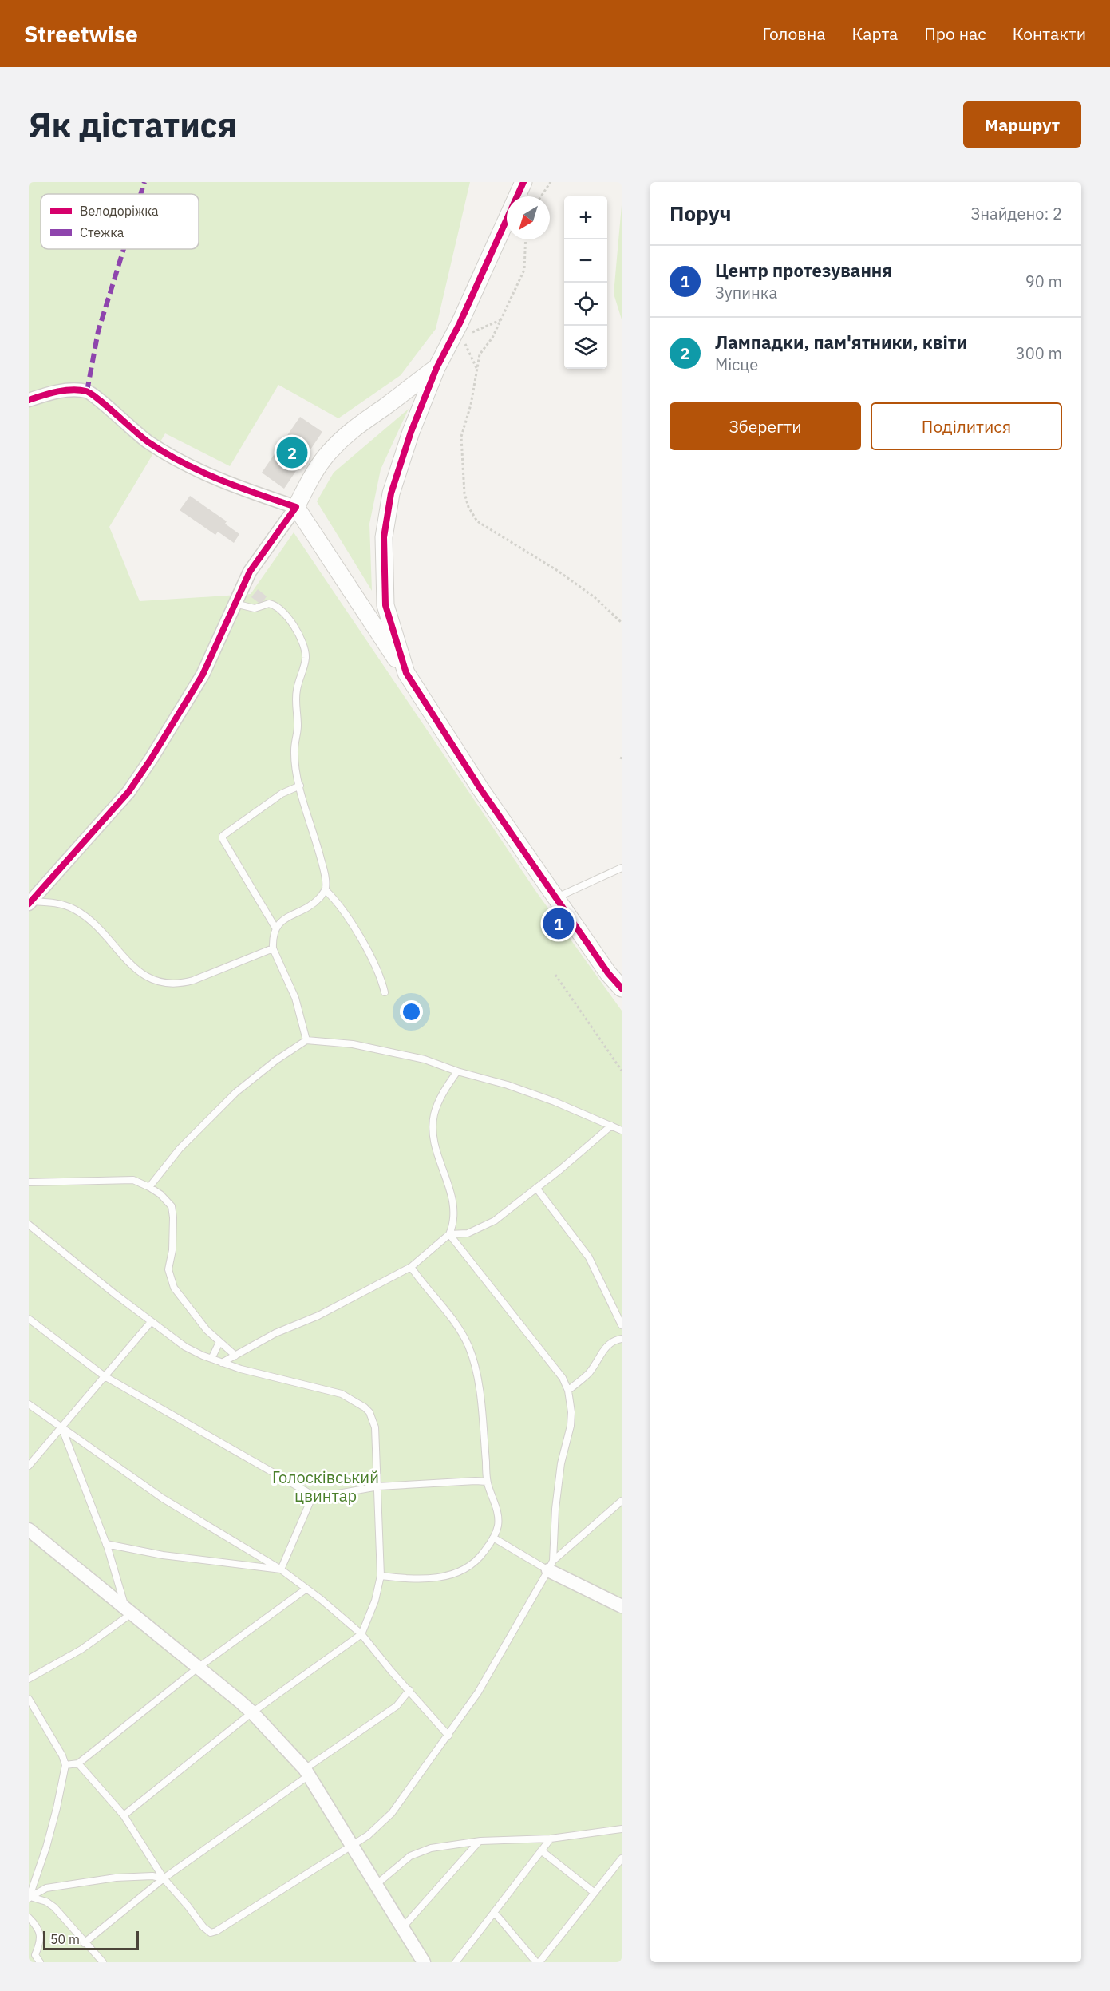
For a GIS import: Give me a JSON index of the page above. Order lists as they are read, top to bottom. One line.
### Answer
{"parks":["Голосківський цвинтар"],"legend":["Велодоріжка","Стежка"],"scale_bar":"50 m","north":"bottom left","page":{"header":"Streetwise","nav":["Головна","Карта","Про нас","Контакти"],"buttons":["Маршрут",["Зберегти","Поділитися"]],"title":"Як дістатися","heading":["Поруч","Знайдено: 2"],"map_buttons":["+","−"],"list":[{"mark":"1","name":"Центр протезування","note":"Зупинка","value":"90 m"},{"mark":"2","name":"Лампадки, пам'ятники, квіти","note":"Місце","value":"300 m"}],"pins":["2","1"],"scale":"50 m"}}
